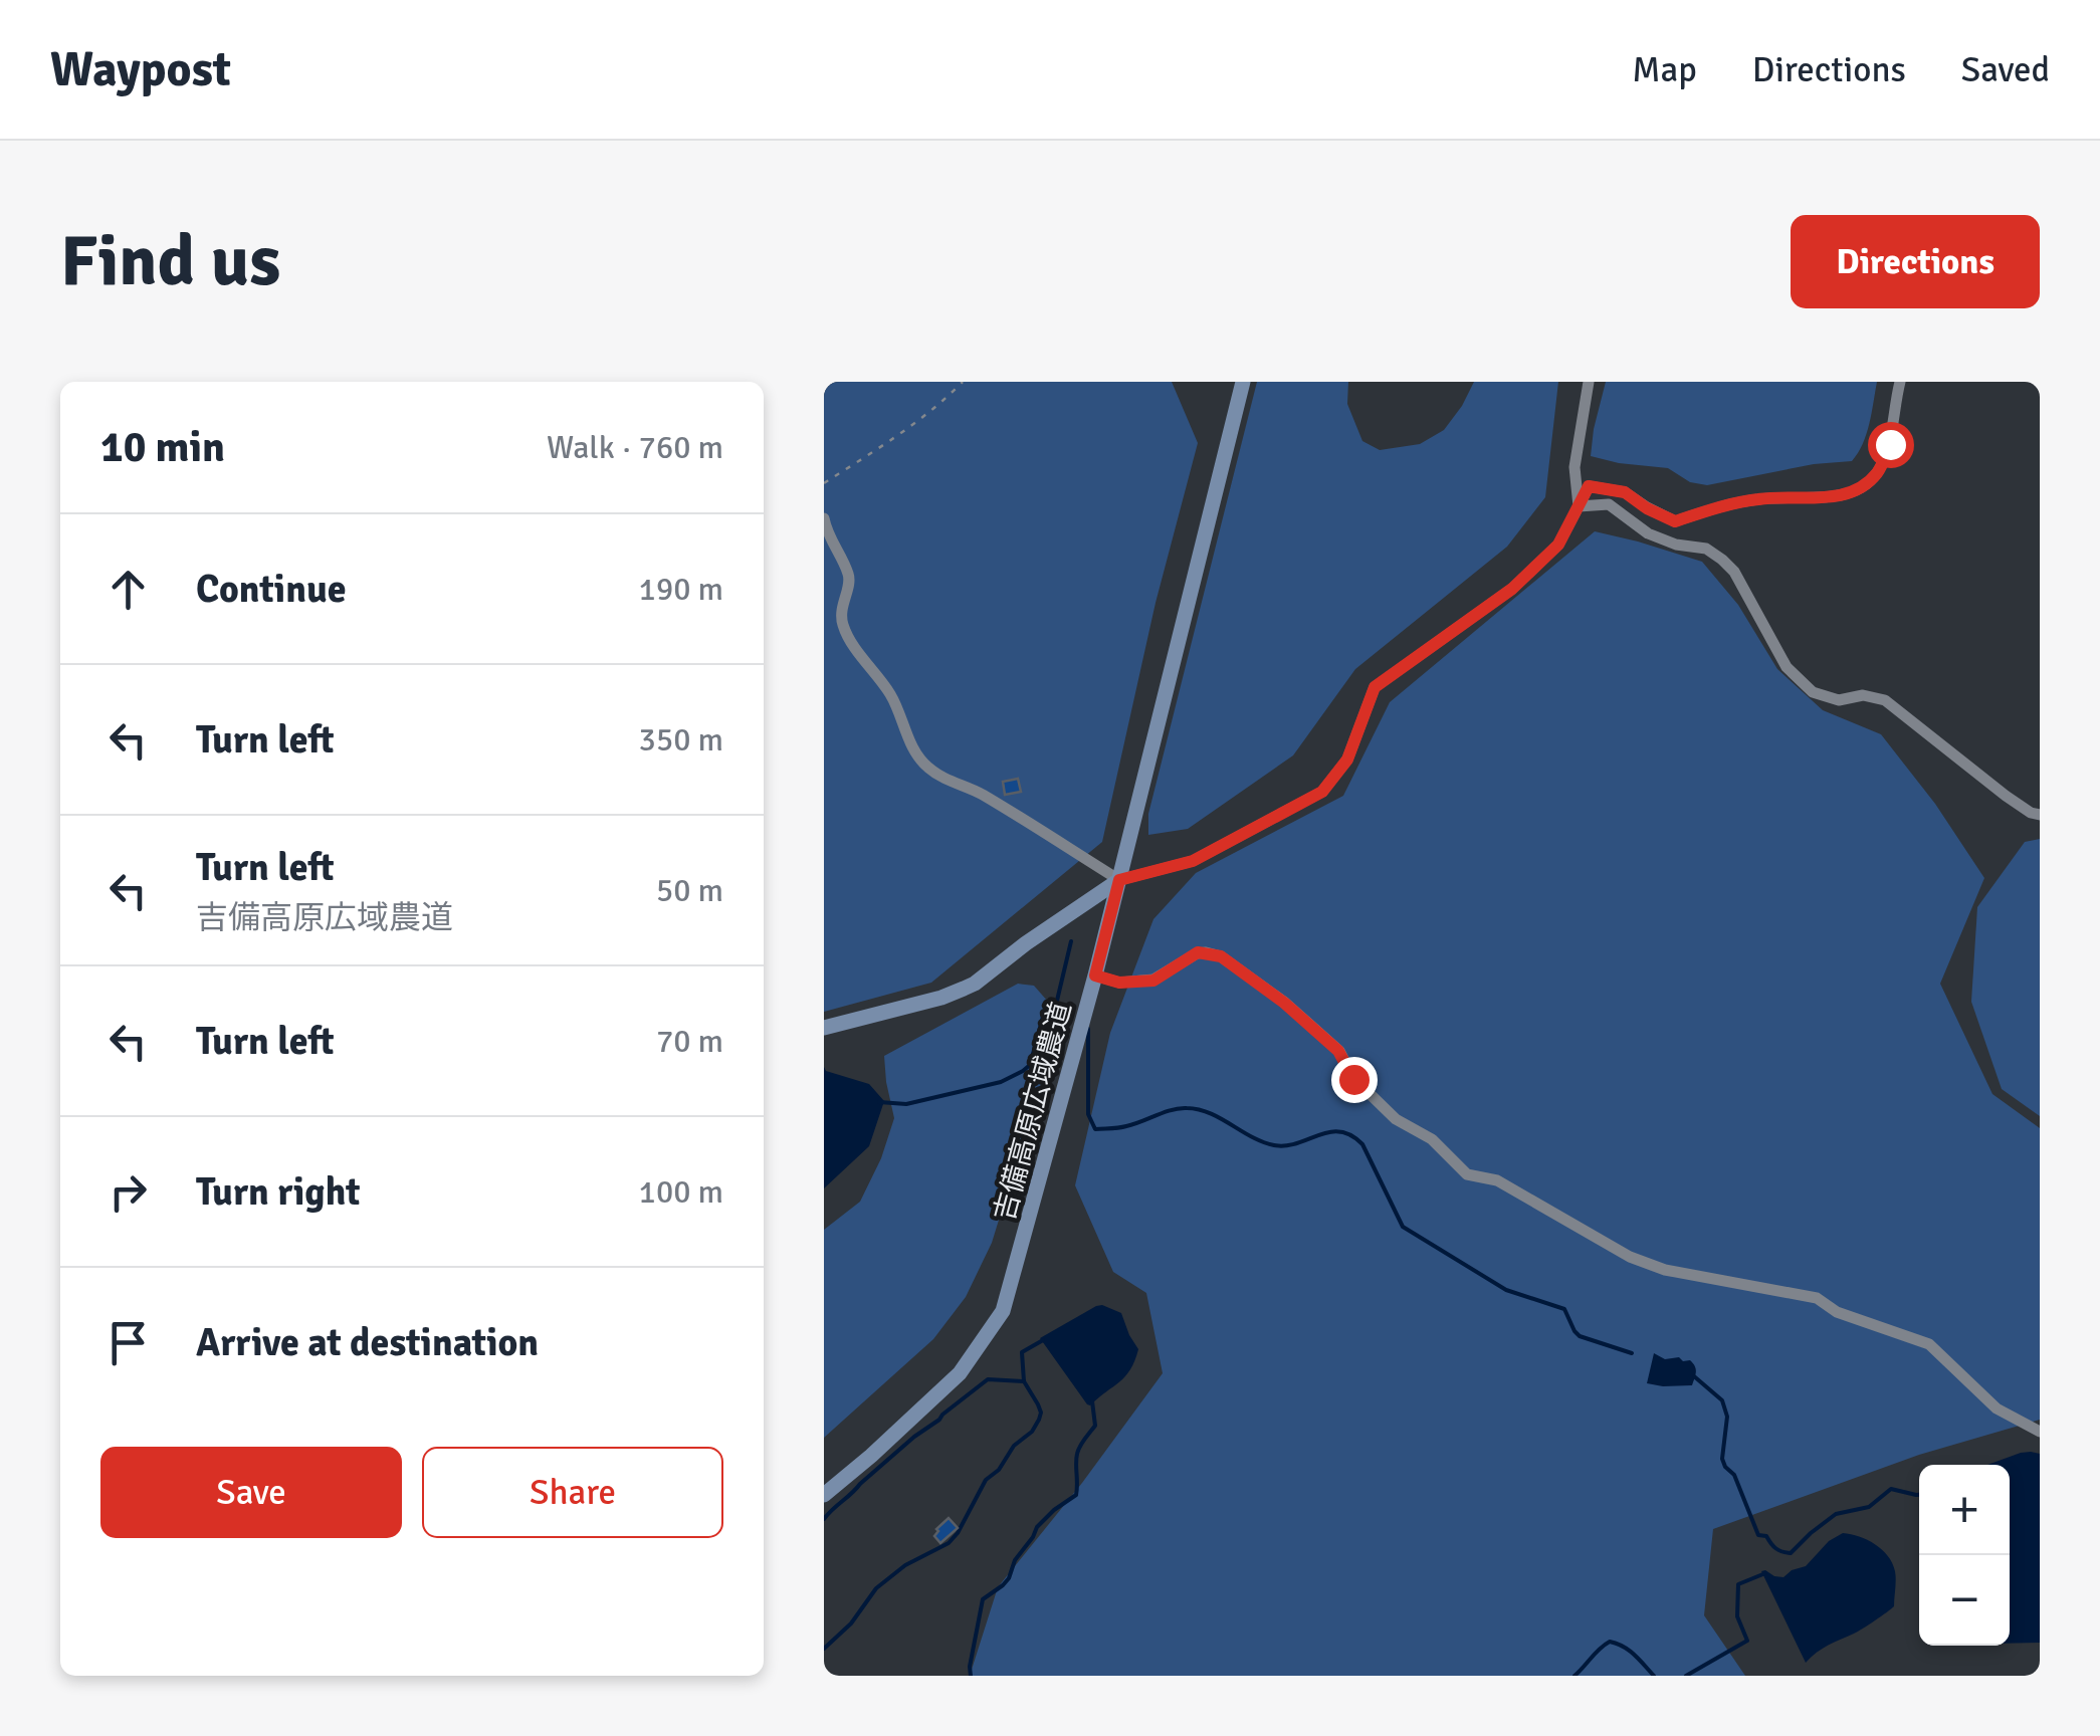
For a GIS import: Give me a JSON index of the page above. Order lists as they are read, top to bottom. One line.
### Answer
{"streets":{"street":["吉備高原広域農道"]},"page":{"header":"Waypost","nav":["Map","Directions","Saved"],"buttons":["Directions",["Save","Share"]],"title":"Find us","heading":["10 min","Walk · 760 m"],"list":[["Continue","190 m"],["Turn left","350 m"],["Turn left","吉備高原広域農道","50 m"],["Turn left","70 m"],["Turn right","100 m"],"Arrive at destination"],"map_buttons":["+","−"]}}
